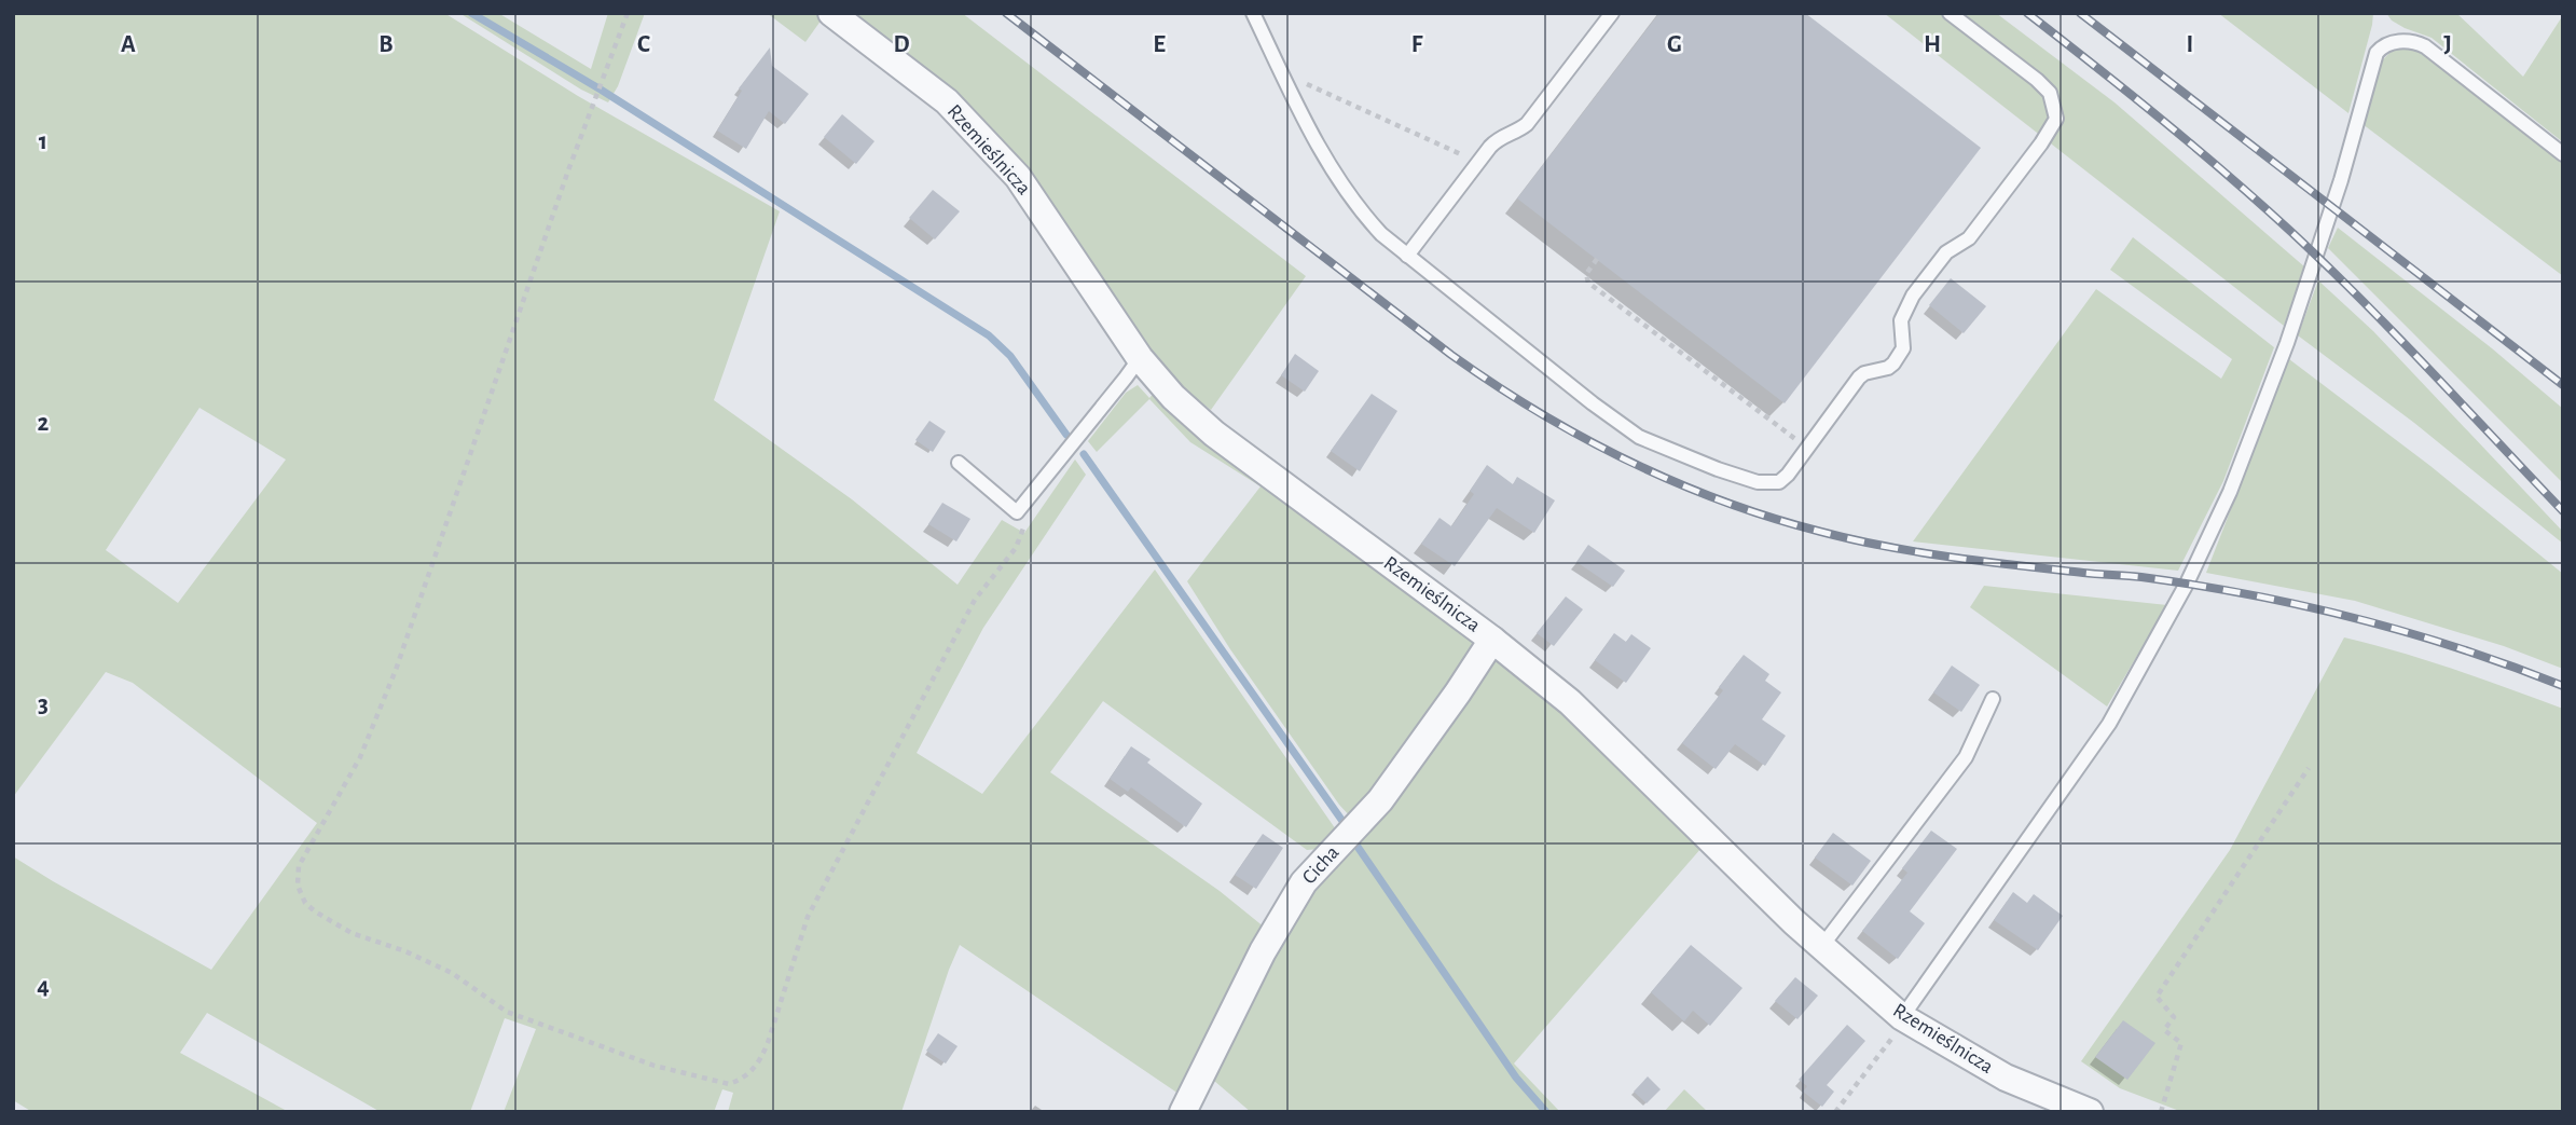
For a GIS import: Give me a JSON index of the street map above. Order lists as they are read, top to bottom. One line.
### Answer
{"streets":{"street":["Rzemieślnicza","Cicha"]},"crossings":[["Rzemieślnicza","Cicha"]],"grid":{"columns":["A","B","C","D","E","F","G","H","I","J"],"rows":["1","2","3","4"]}}
